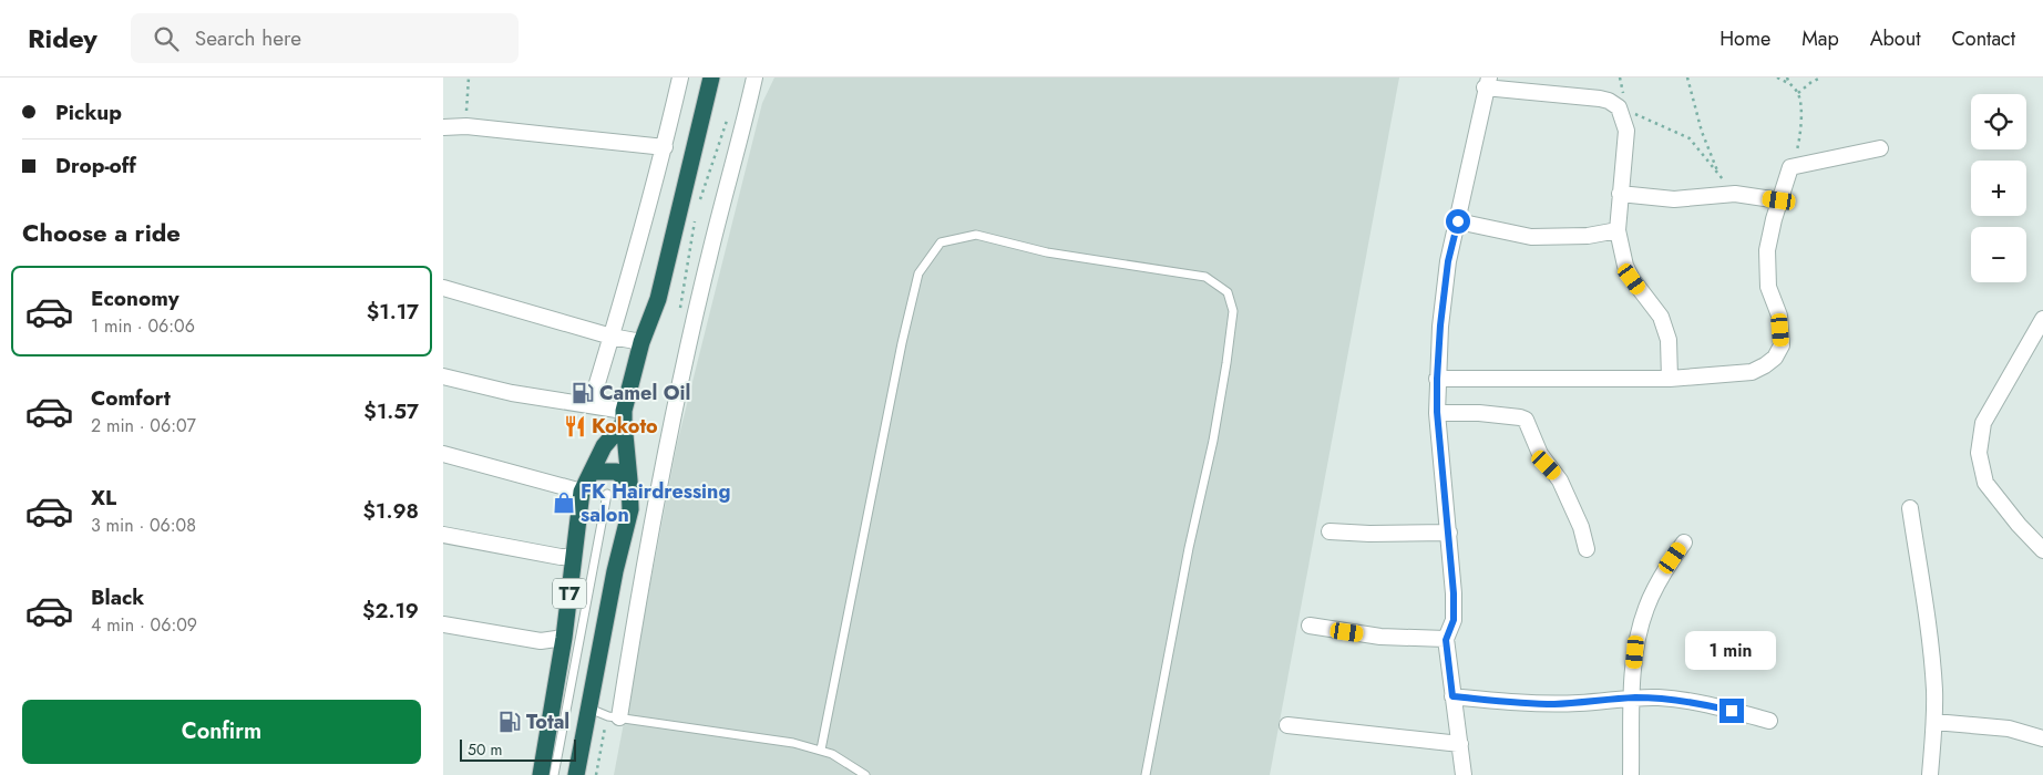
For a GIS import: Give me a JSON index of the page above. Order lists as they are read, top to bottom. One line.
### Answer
{"streets":{"highway":["T7"]},"places":{"fuel station":["Camel Oil","Total"],"restaurant":["Kokoto"],"shop":["FK Hairdressing salon"]},"scale_bar":"50 m","page":{"header":"Ridey","search":"Search here","nav":["Home","Map","About","Contact"],"banner":["Pickup","Drop-off"],"map_buttons":["+","−"],"heading":"Choose a ride","list":[{"name":"Economy","note":"1 min · 06:06","value":"$1.17"},{"name":"Comfort","note":"2 min · 06:07","value":"$1.57"},{"name":"XL","note":"3 min · 06:08","value":"$1.98"},{"name":"Black","note":"4 min · 06:09","value":"$2.19"}],"bubble":"1 min","buttons":"Confirm","scale":"50 m"}}
